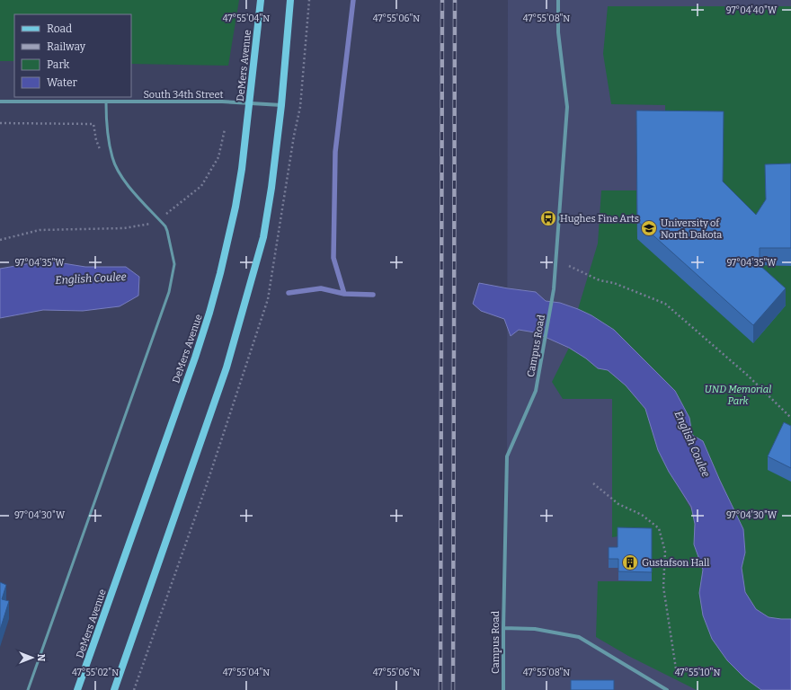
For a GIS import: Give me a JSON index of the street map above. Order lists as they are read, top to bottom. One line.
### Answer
{"streets":{"main road":["DeMers Avenue"],"street":["South 34th Street","Campus Road"]},"crossings":[["DeMers Avenue","South 34th Street"]],"water":["English Coulee"],"parks":["UND Memorial Park"],"places":{"bus stop":["Hughes Fine Arts"],"school or university":["University of North Dakota"],"building":["Gustafson Hall"]},"legend":["Road","Railway","Park","Water"],"north":"right","coordinates":["97°04'40\"W","47°55'04\"N","47°55'06\"N","47°55'08\"N","97°04'35\"W","97°04'30\"W","47°55'02\"N","47°55'10\"N"]}
